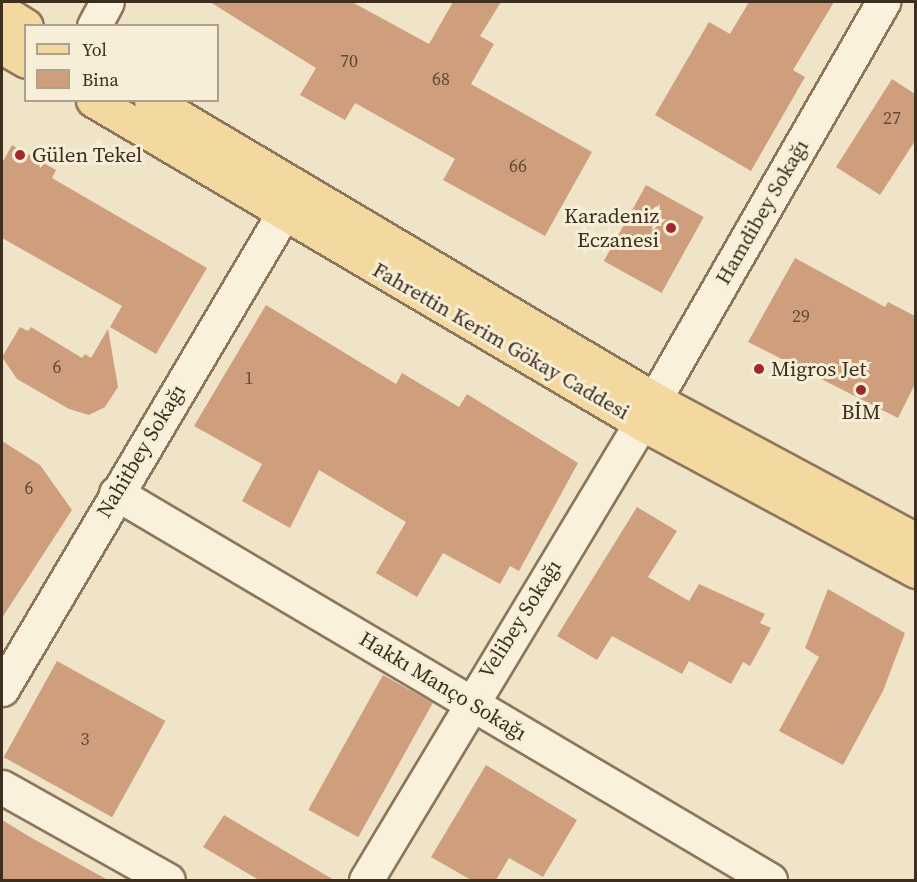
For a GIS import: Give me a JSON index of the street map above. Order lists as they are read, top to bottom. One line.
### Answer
{"streets":{"main road":["Fahrettin Kerim Gökay Caddesi"],"street":["Hamdibey Sokağı","Nahitbey Sokağı","Velibey Sokağı","Hakkı Manço Sokağı"]},"crossings":[["Hamdibey Sokağı","Fahrettin Kerim Gökay Caddesi"],["Hamdibey Sokağı","Velibey Sokağı"],["Fahrettin Kerim Gökay Caddesi","Nahitbey Sokağı"],["Fahrettin Kerim Gökay Caddesi","Velibey Sokağı"],["Nahitbey Sokağı","Hakkı Manço Sokağı"],["Velibey Sokağı","Hakkı Manço Sokağı"]],"places":["Gülen Tekel","Karadeniz Eczanesi","Migros Jet","BİM"],"house_numbers":["70","68","27","66","29","6","1","6","3"],"legend":["Yol","Bina"]}
